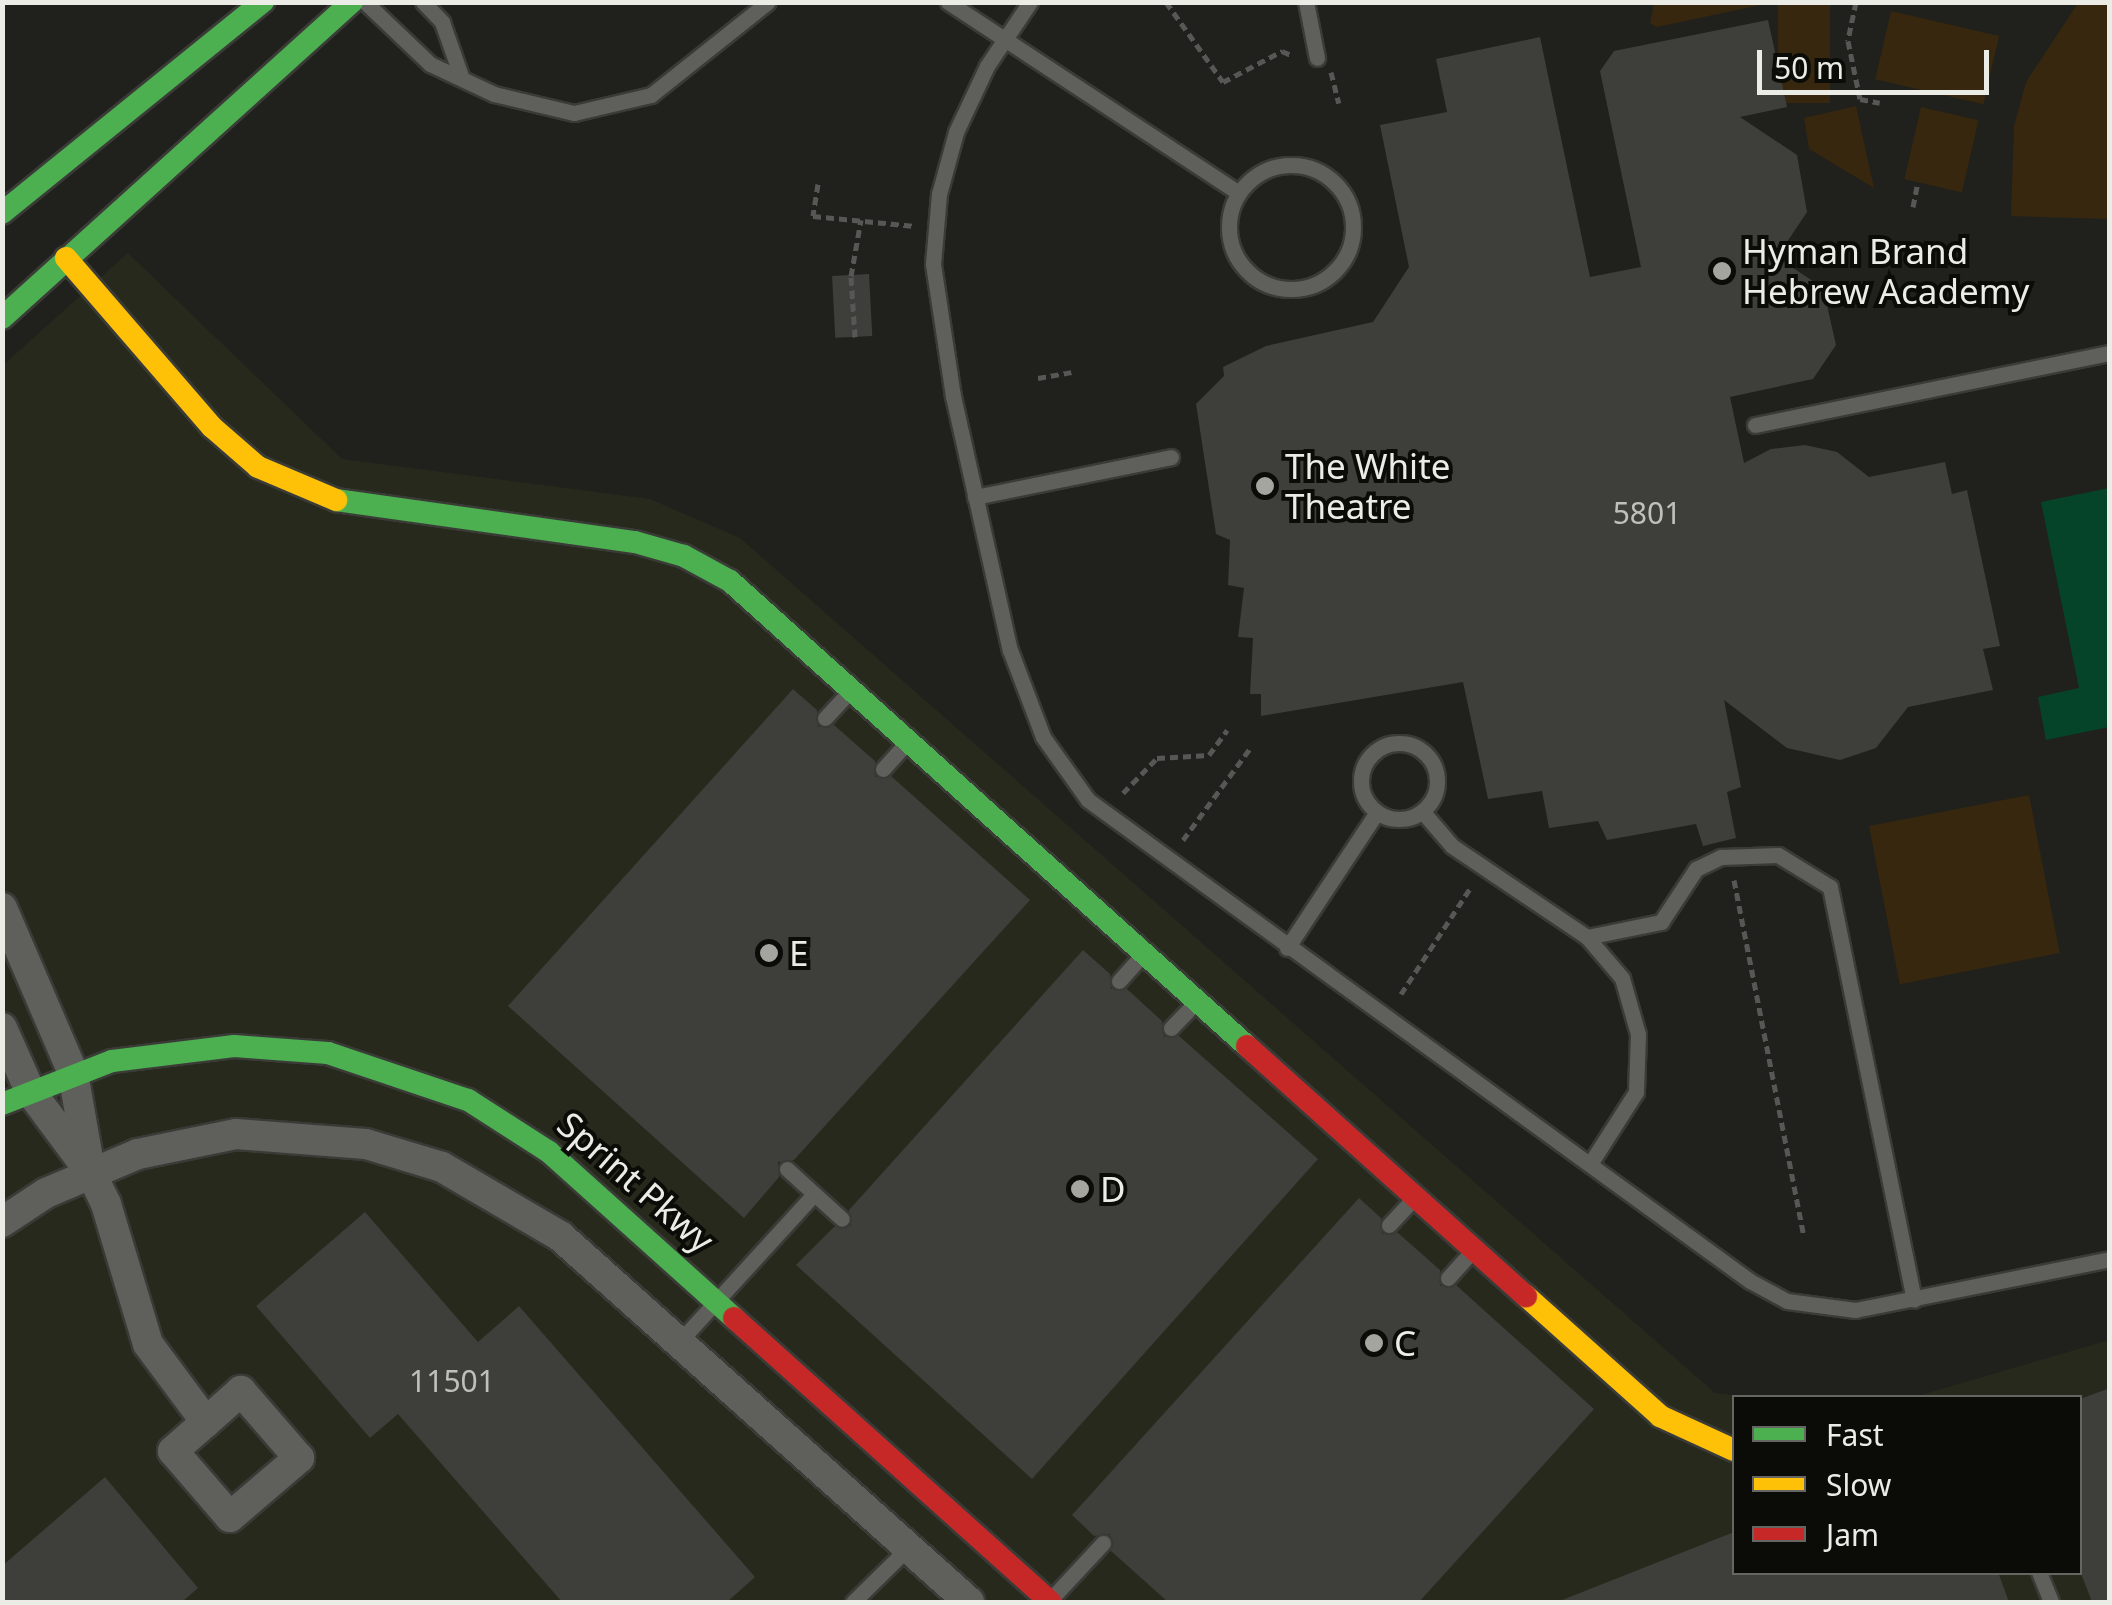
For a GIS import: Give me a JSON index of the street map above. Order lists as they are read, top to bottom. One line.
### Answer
{"streets":{"street":["Sprint Pkwy"]},"places":["Hyman Brand Hebrew Academy","The White Theatre","E","D","C"],"house_numbers":["5801","11501"],"legend":["Fast","Slow","Jam"],"scale_bar":"50 m"}
